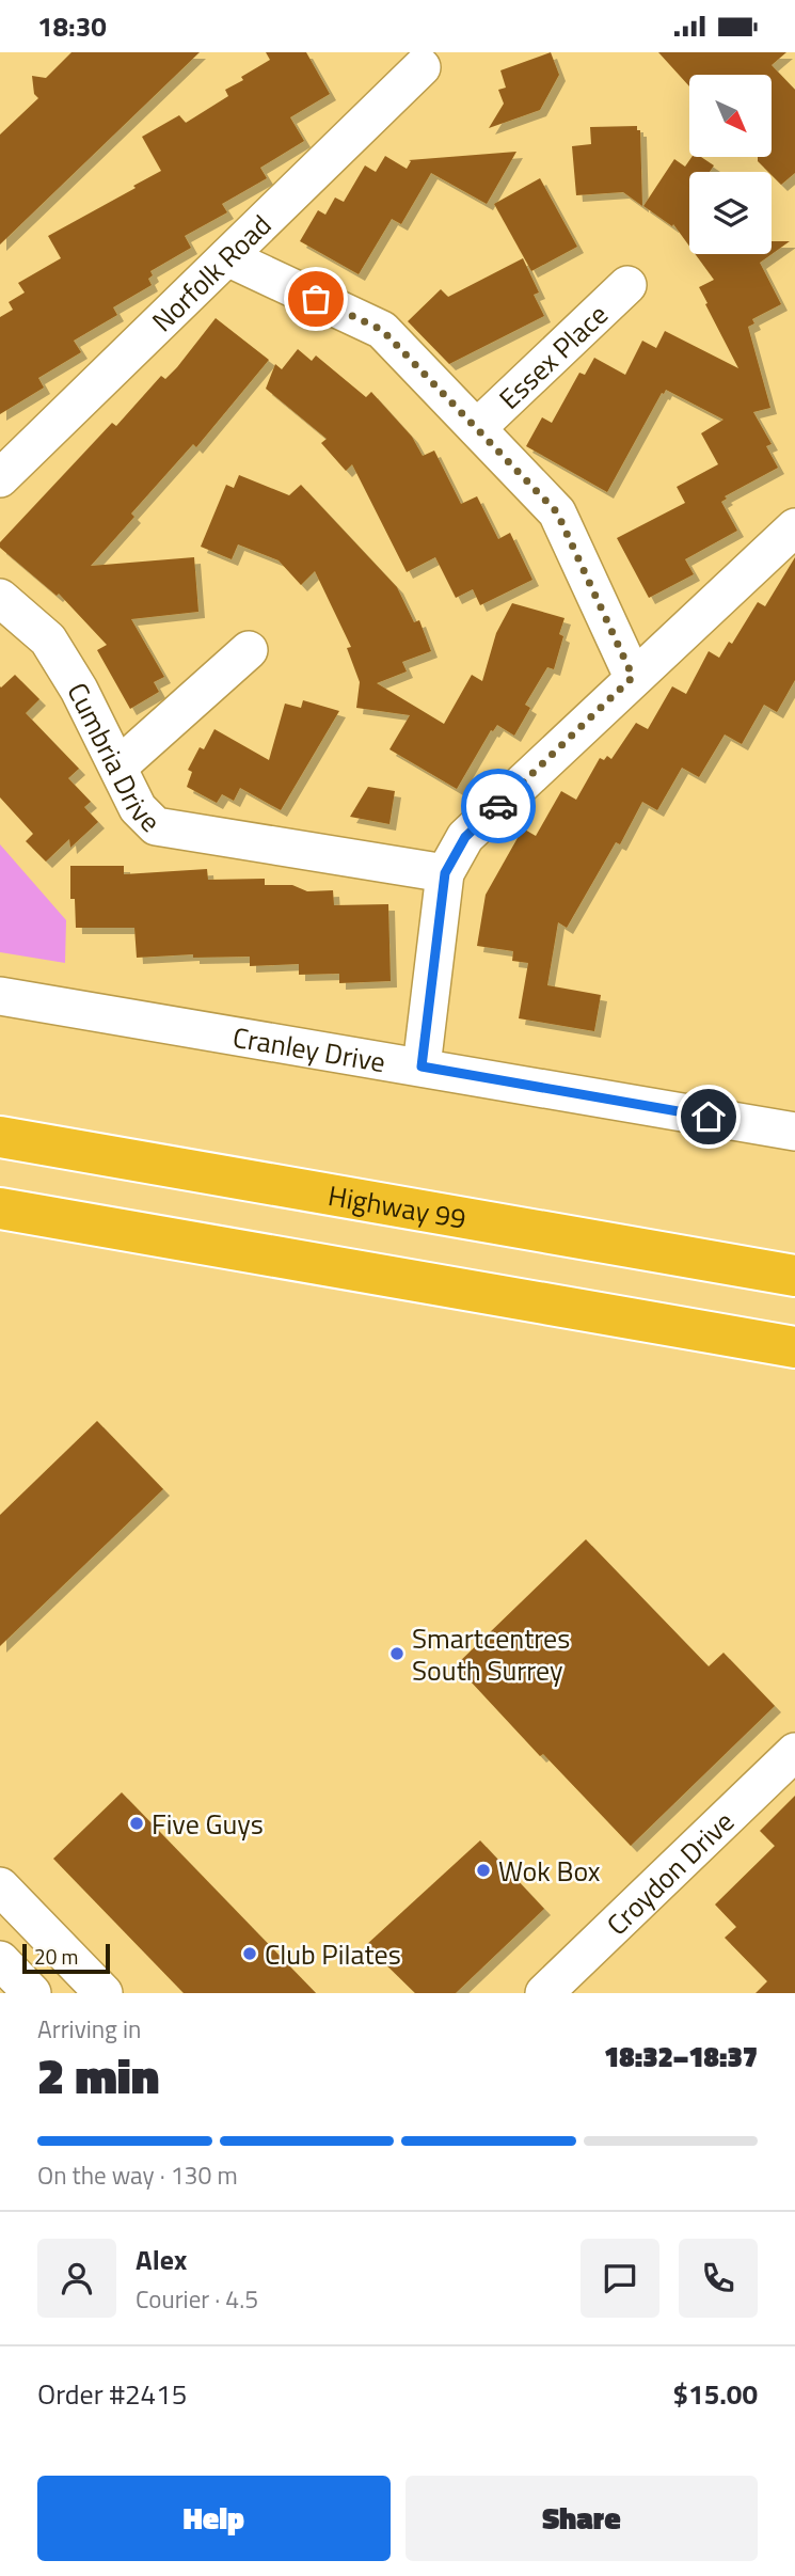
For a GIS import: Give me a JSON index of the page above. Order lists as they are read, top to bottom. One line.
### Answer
{"streets":{"highway":["Highway 99"],"street":["Norfolk Road","Essex Place","Cumbria Drive","Cranley Drive","Croydon Drive"]},"places":["Smartcentres South Surrey","Five Guys","Wok Box","Club Pilates"],"scale_bar":"20 m","north":"bottom right","page":{"status":"18:30","scale":"20 m","heading":["2 min","Arriving in","18:32–18:37"],"panel":["Alex","Courier · 4.5","Order #2415","$15.00"],"bar":"On the way · 130 m","buttons":["Help","Share"]}}
